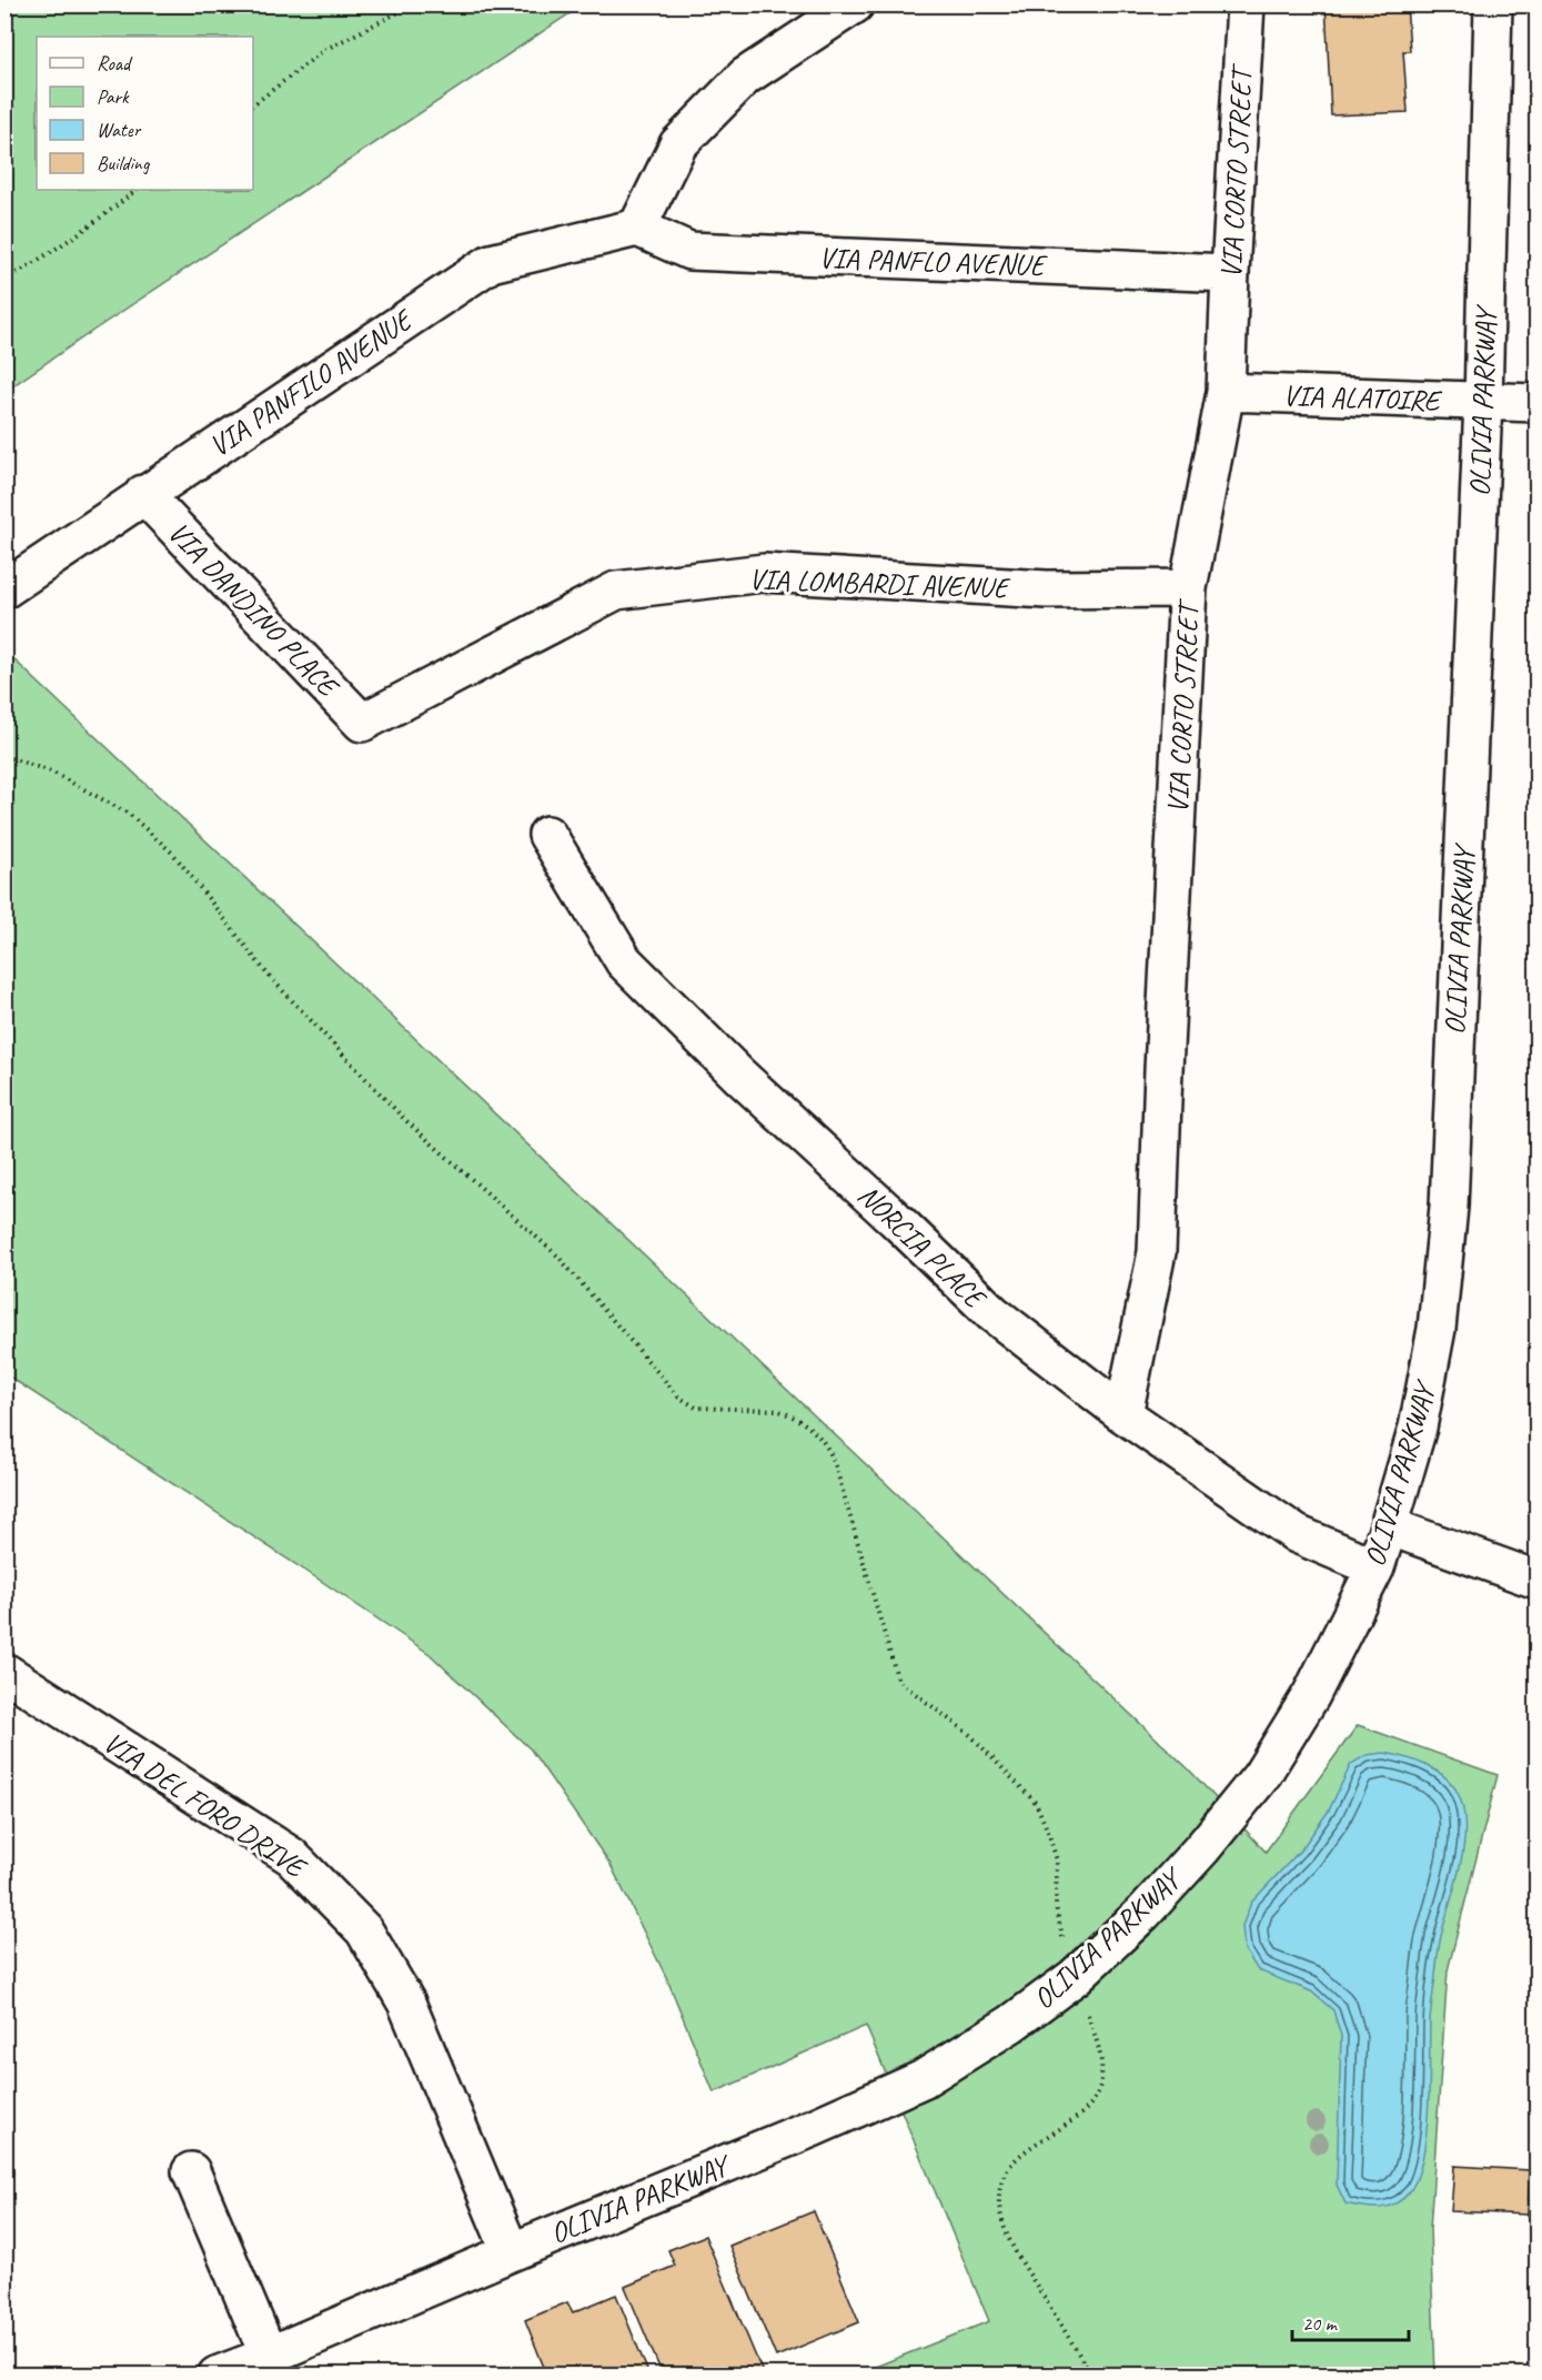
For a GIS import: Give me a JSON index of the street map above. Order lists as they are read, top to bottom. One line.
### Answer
{"streets":{"street":["VIA CORTO STREET","VIA PANFLO AVENUE","VIA PANFILO AVENUE","VIA ALATOIRE","OLIVIA PARKWAY","VIA LOMBARDI AVENUE","VIA DANDINO PLACE","NORCIA PLACE","VIA DEL FORO DRIVE"]},"crossings":[["VIA CORTO STREET","VIA PANFLO AVENUE"],["VIA CORTO STREET","VIA ALATOIRE"],["VIA CORTO STREET","VIA LOMBARDI AVENUE"],["VIA CORTO STREET","NORCIA PLACE"],["VIA PANFLO AVENUE","VIA PANFILO AVENUE"],["VIA PANFILO AVENUE","VIA DANDINO PLACE"],["VIA ALATOIRE","OLIVIA PARKWAY"],["OLIVIA PARKWAY","NORCIA PLACE"],["OLIVIA PARKWAY","VIA DEL FORO DRIVE"],["VIA LOMBARDI AVENUE","VIA DANDINO PLACE"]],"legend":["Road","Park","Water","Building"],"scale_bar":"20 m"}
